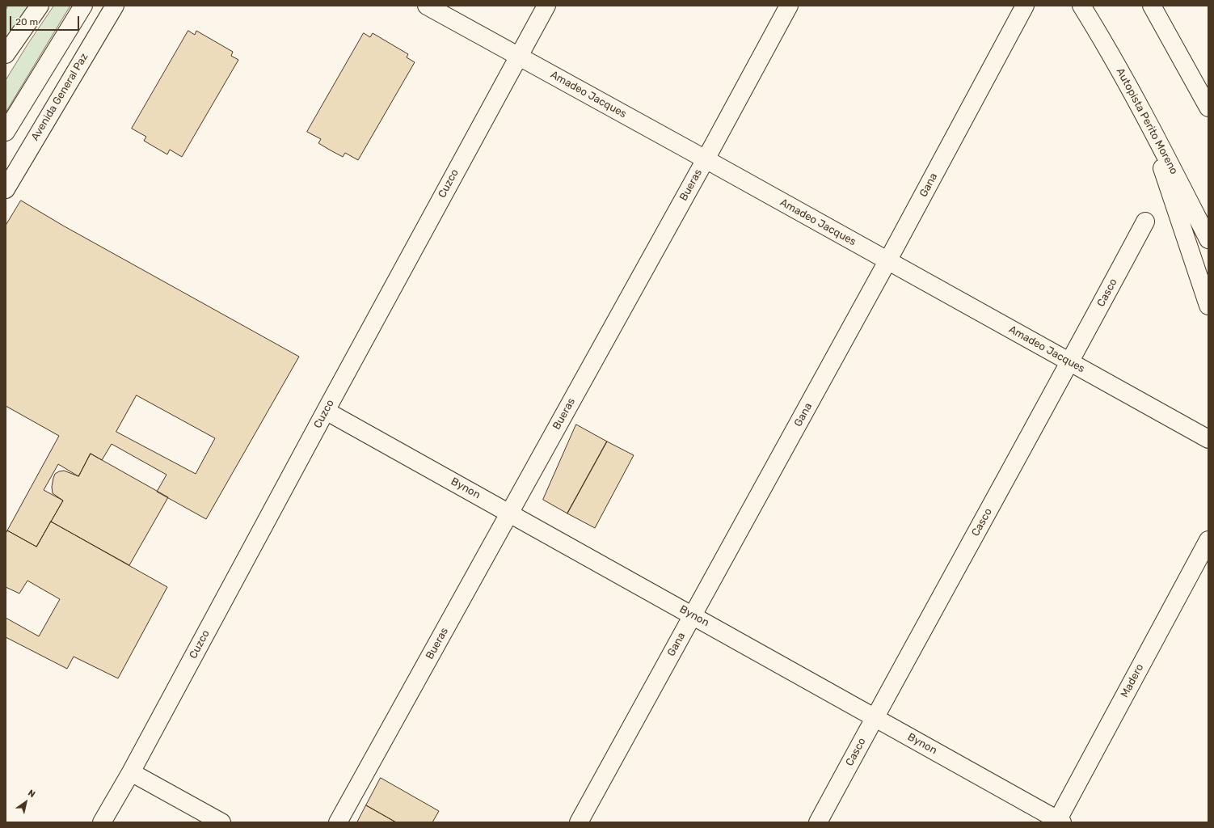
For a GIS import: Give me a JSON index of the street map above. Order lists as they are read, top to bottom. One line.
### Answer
{"streets":{"main road":["Amadeo Jacques","Avenida General Paz","Autopista Perito Moreno","Cuzco","Bueras","Gana","Casco","Bynon","Madero"]},"crossings":[["Amadeo Jacques","Cuzco"],["Amadeo Jacques","Bueras"],["Amadeo Jacques","Gana"],["Amadeo Jacques","Casco"],["Cuzco","Bynon"],["Bueras","Bynon"],["Gana","Bynon"],["Casco","Bynon"],["Bynon","Madero"]],"scale_bar":"20 m","north":"top right"}
